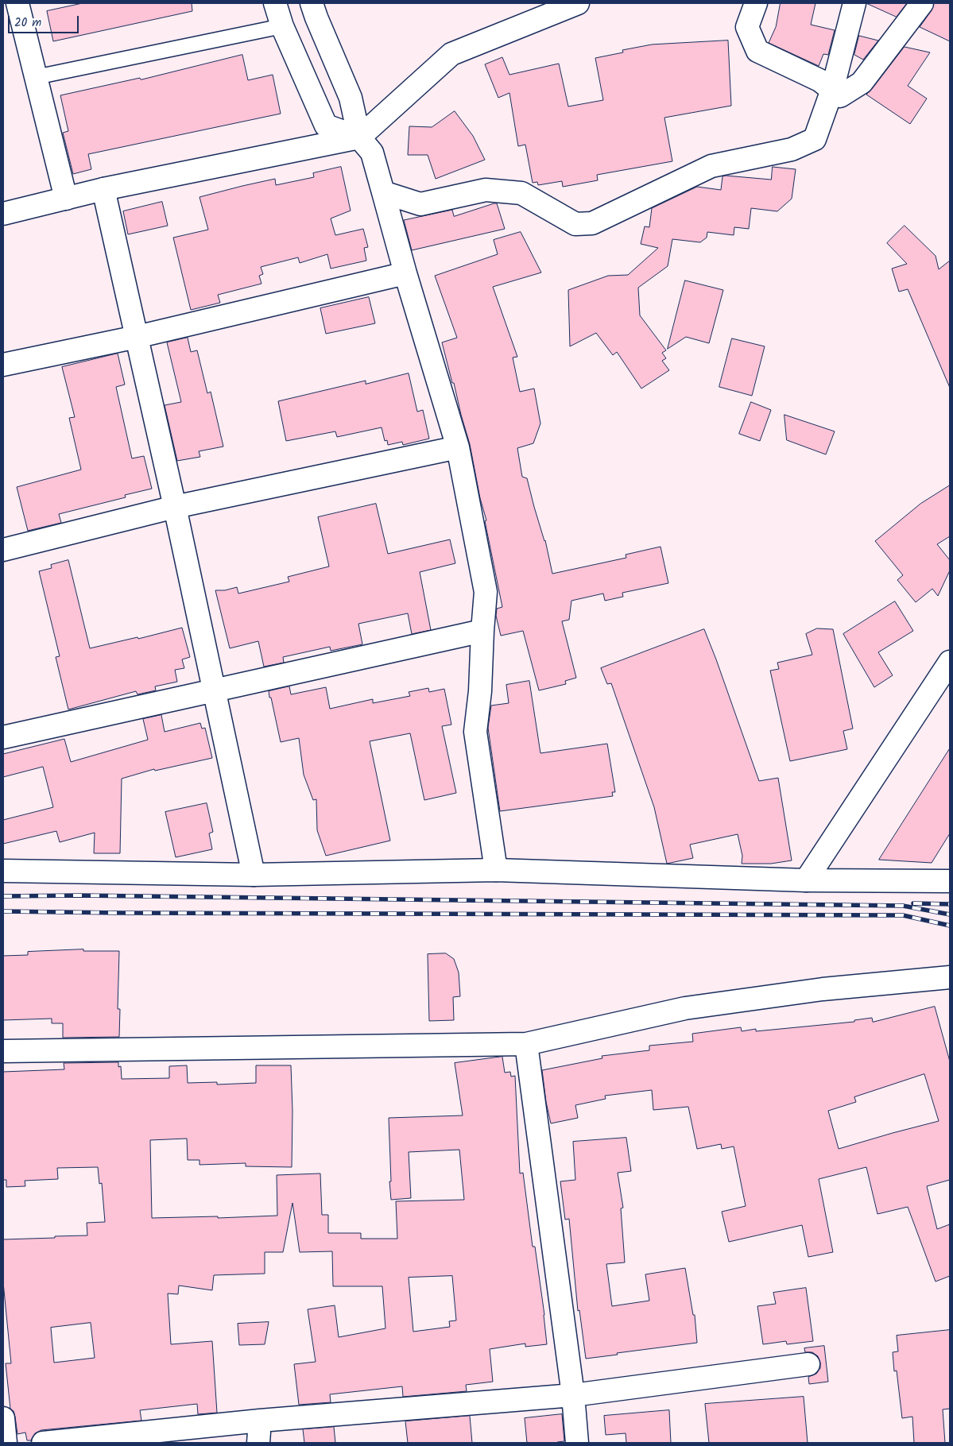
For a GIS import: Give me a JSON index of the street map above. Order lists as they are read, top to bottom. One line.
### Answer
{"scale_bar":"20 m"}
